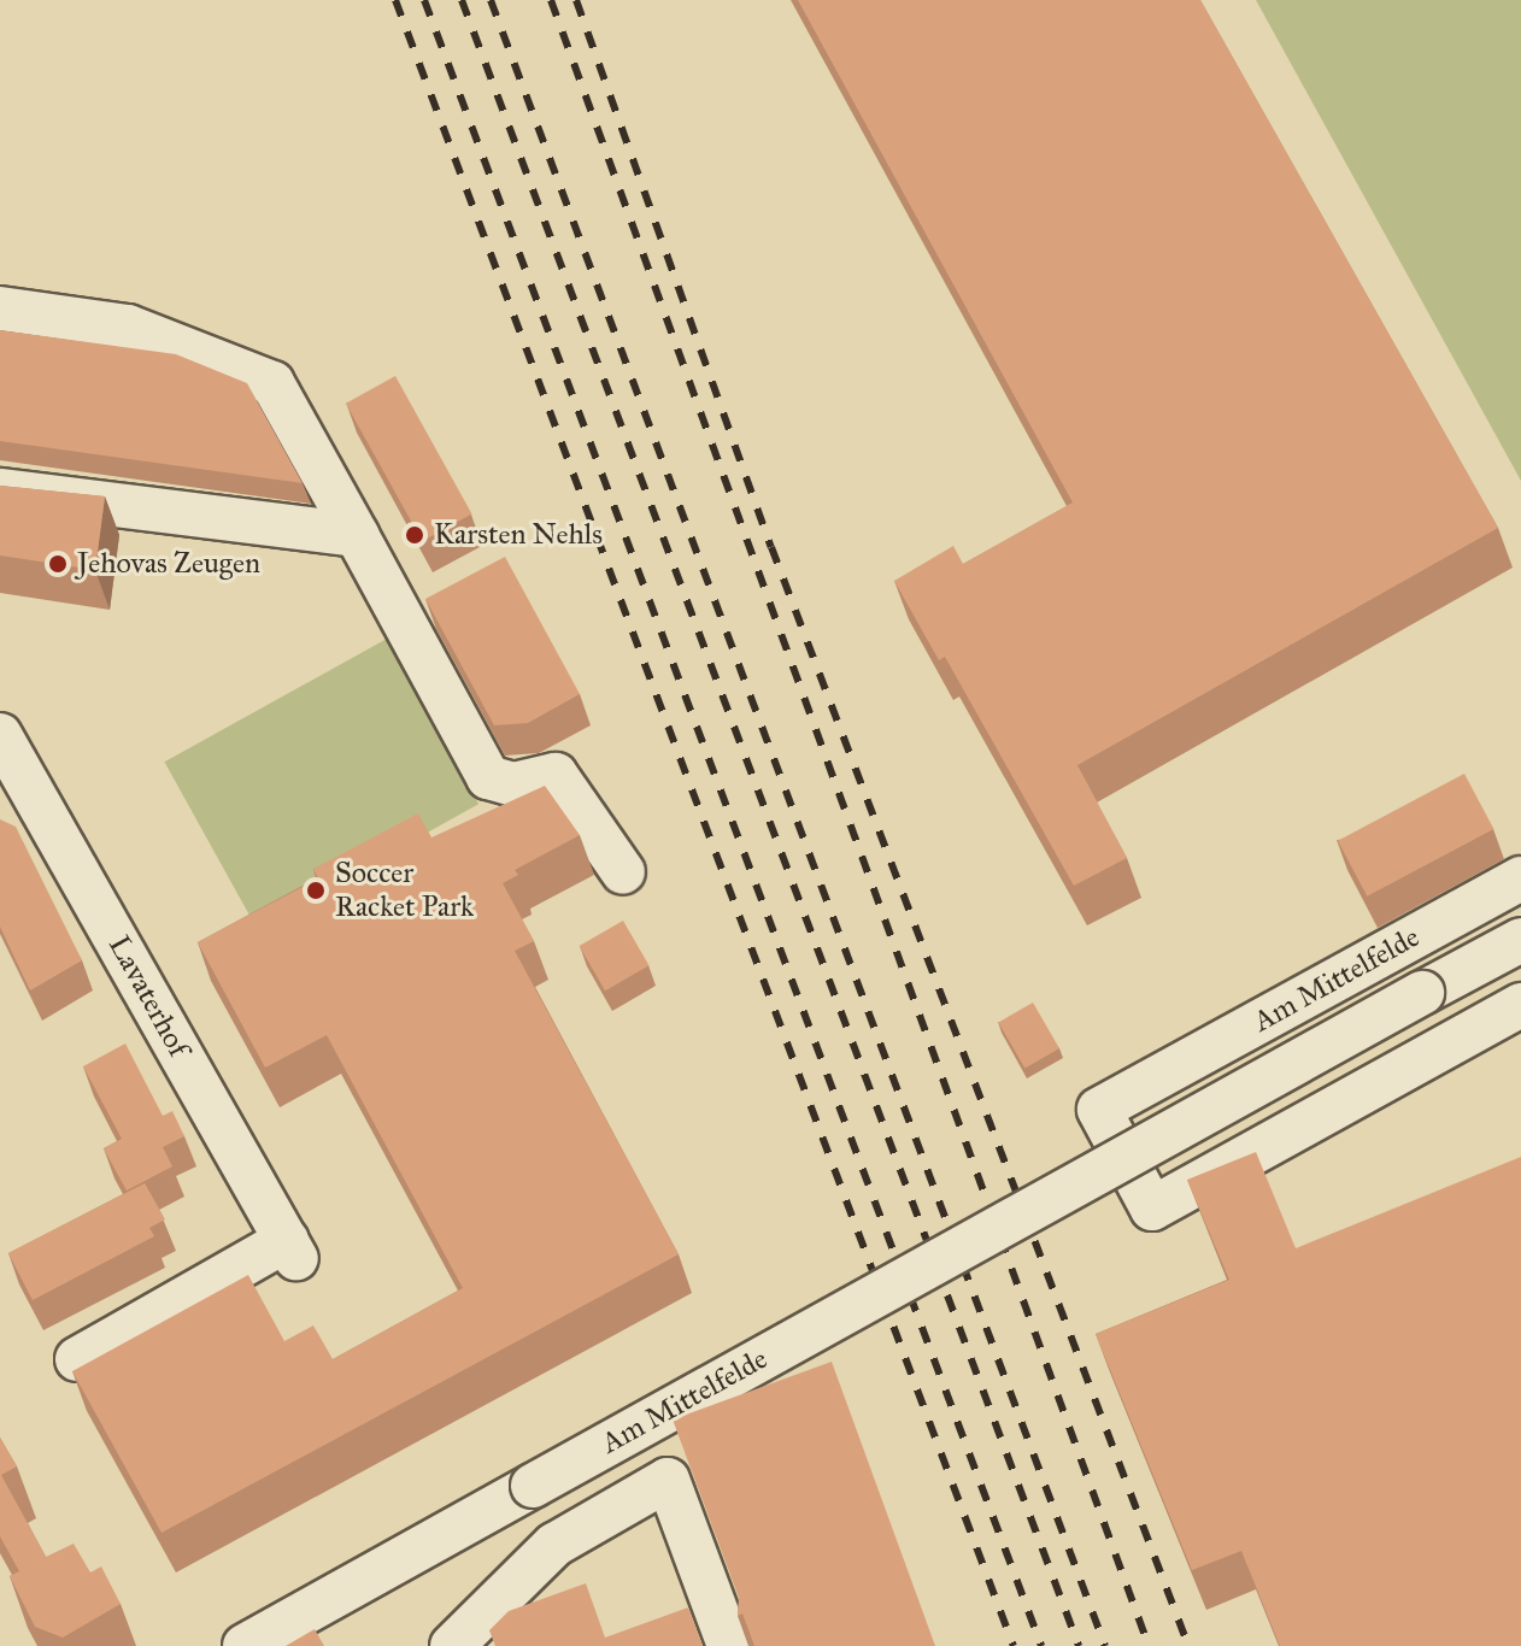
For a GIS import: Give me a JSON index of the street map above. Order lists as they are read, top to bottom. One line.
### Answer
{"streets":{"street":["Am Mittelfelde","Lavaterhof"]},"places":["Karsten Nehls","Jehovas Zeugen","Soccer Racket Park"]}
